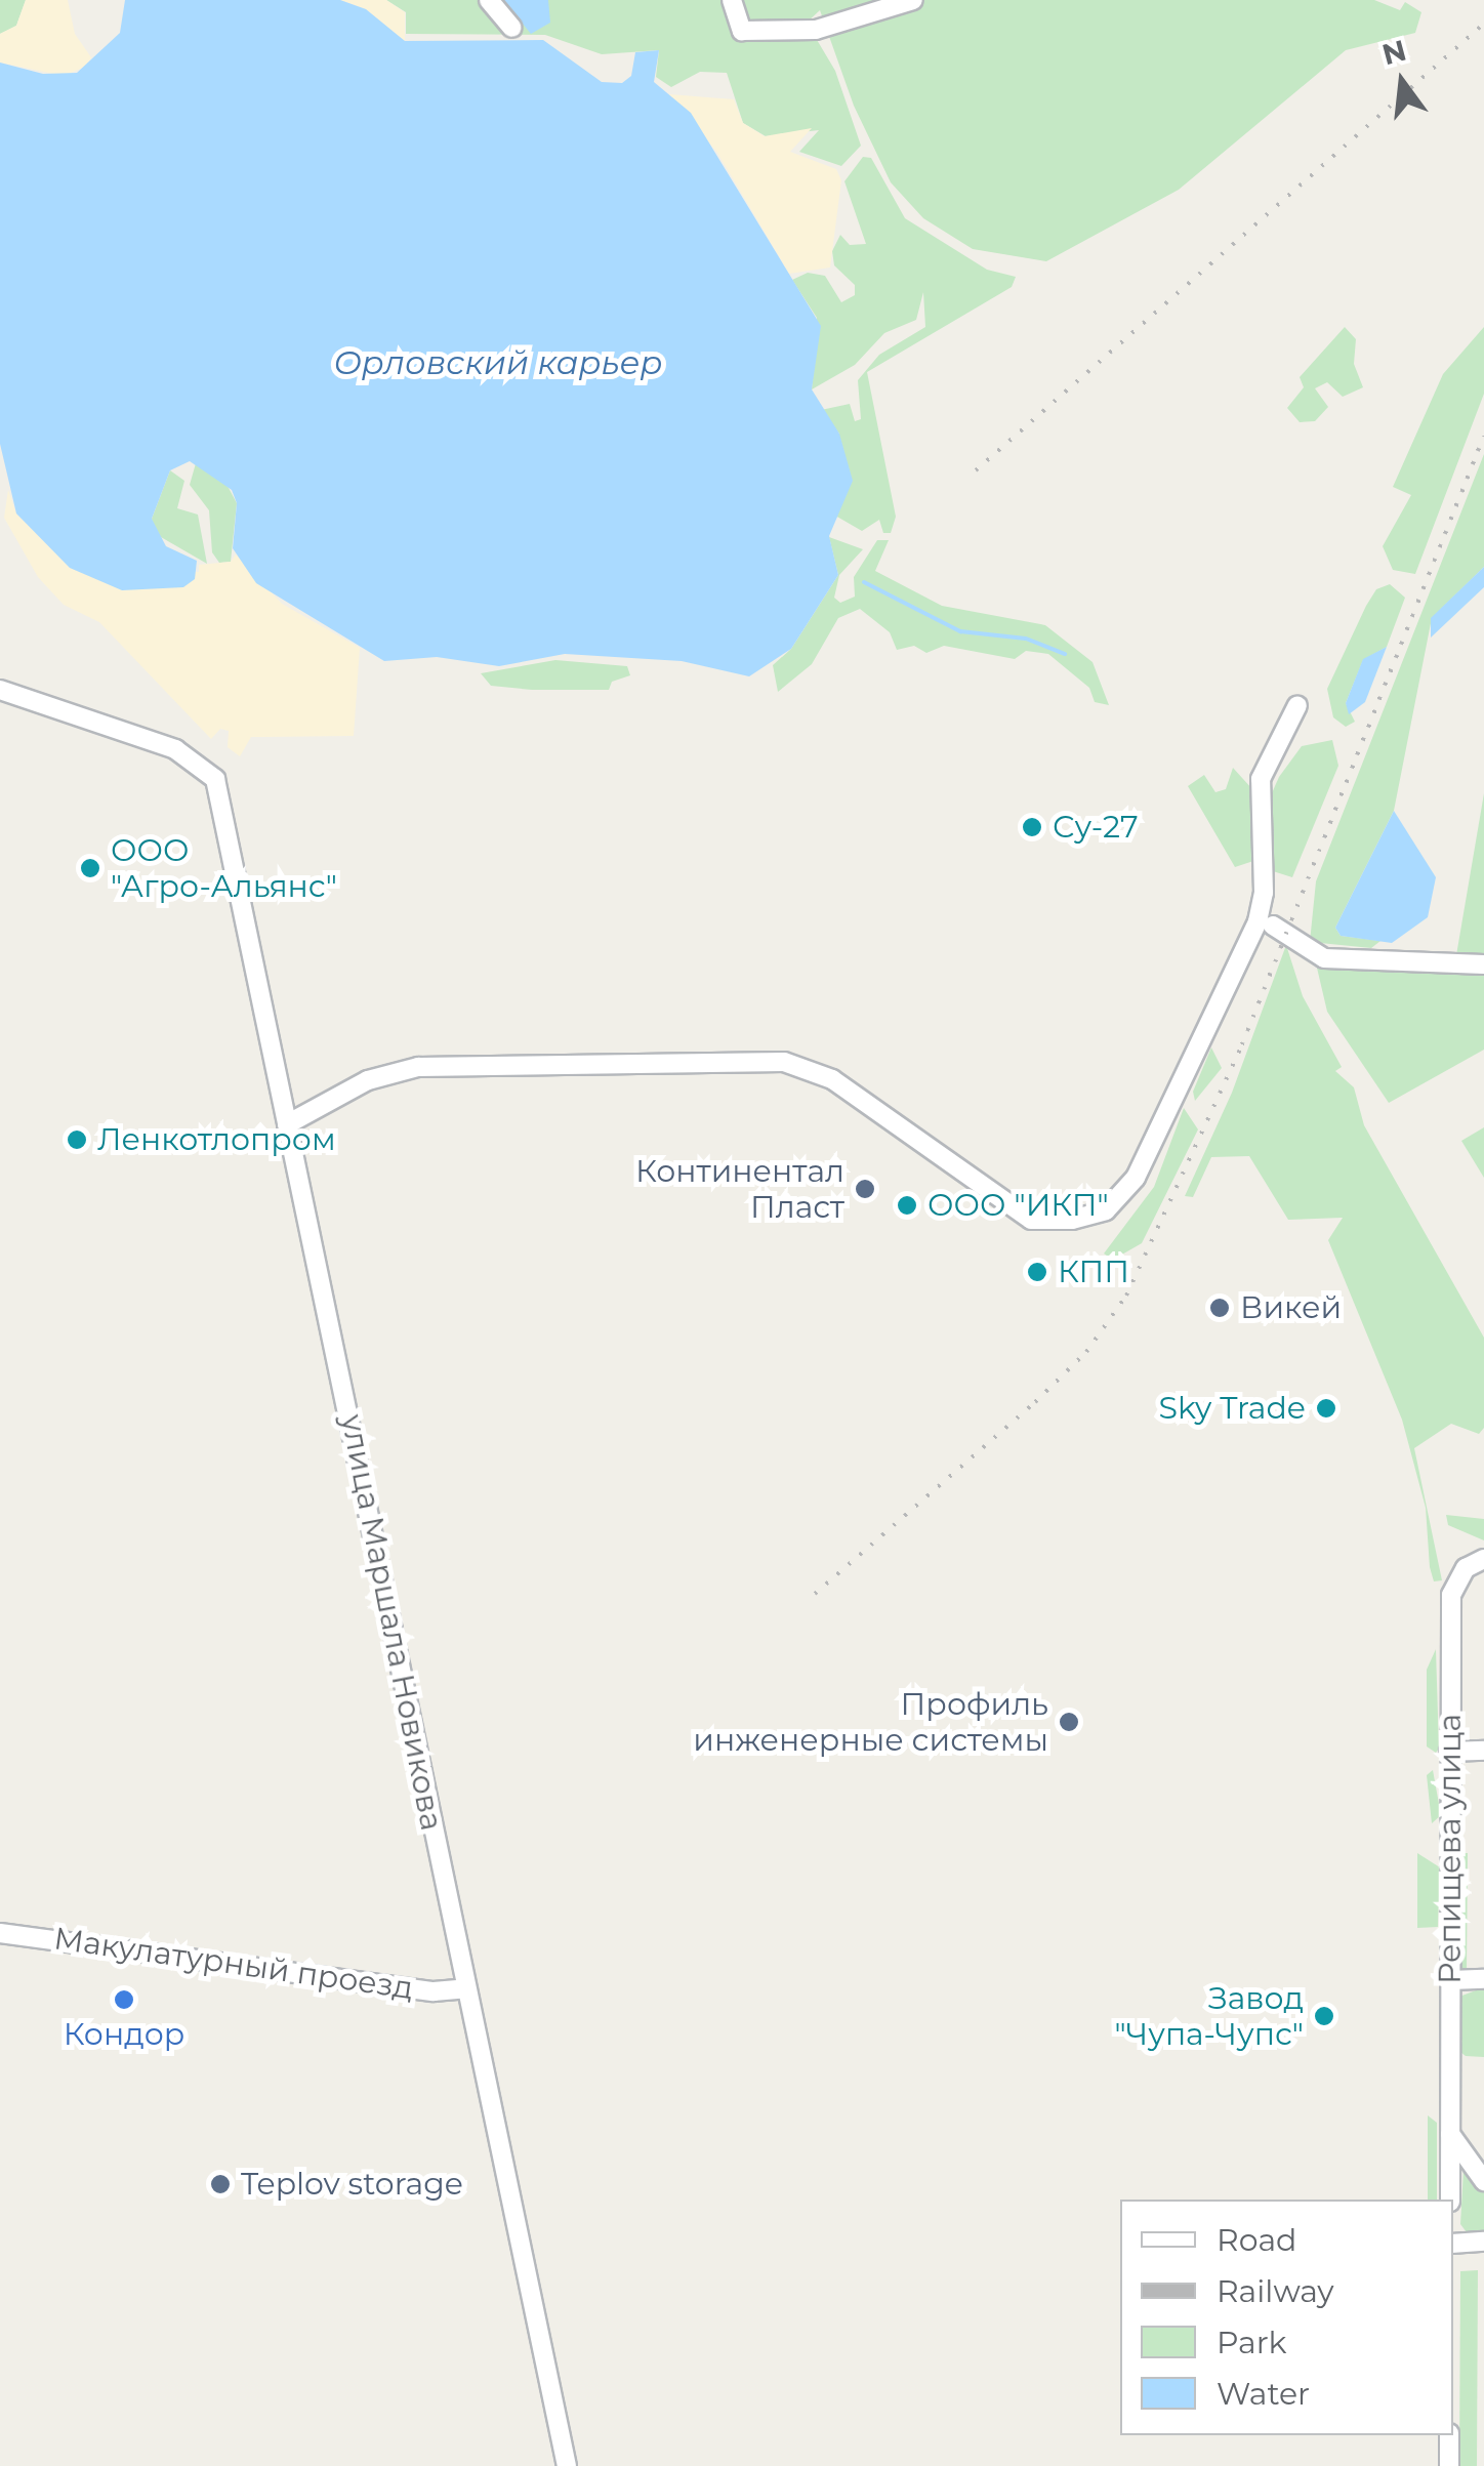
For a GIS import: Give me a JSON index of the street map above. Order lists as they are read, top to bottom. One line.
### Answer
{"streets":{"street":["улица Маршала Новикова","Репищева улица","Макулатурный проезд"]},"crossings":[["улица Маршала Новикова","Макулатурный проезд"]],"water":["Орловский карьер"],"places":["Су-27","ООО \"Агро-Альянс\"","Ленкотлопром","Континентал Пласт","ООО \"ИКП\"","КПП","Викей","Sky Trade","Профиль инженерные системы","Кондор","Завод \"Чупа-Чупс\"","Teplov storage"],"legend":["Road","Railway","Park","Water"],"north":"top"}
